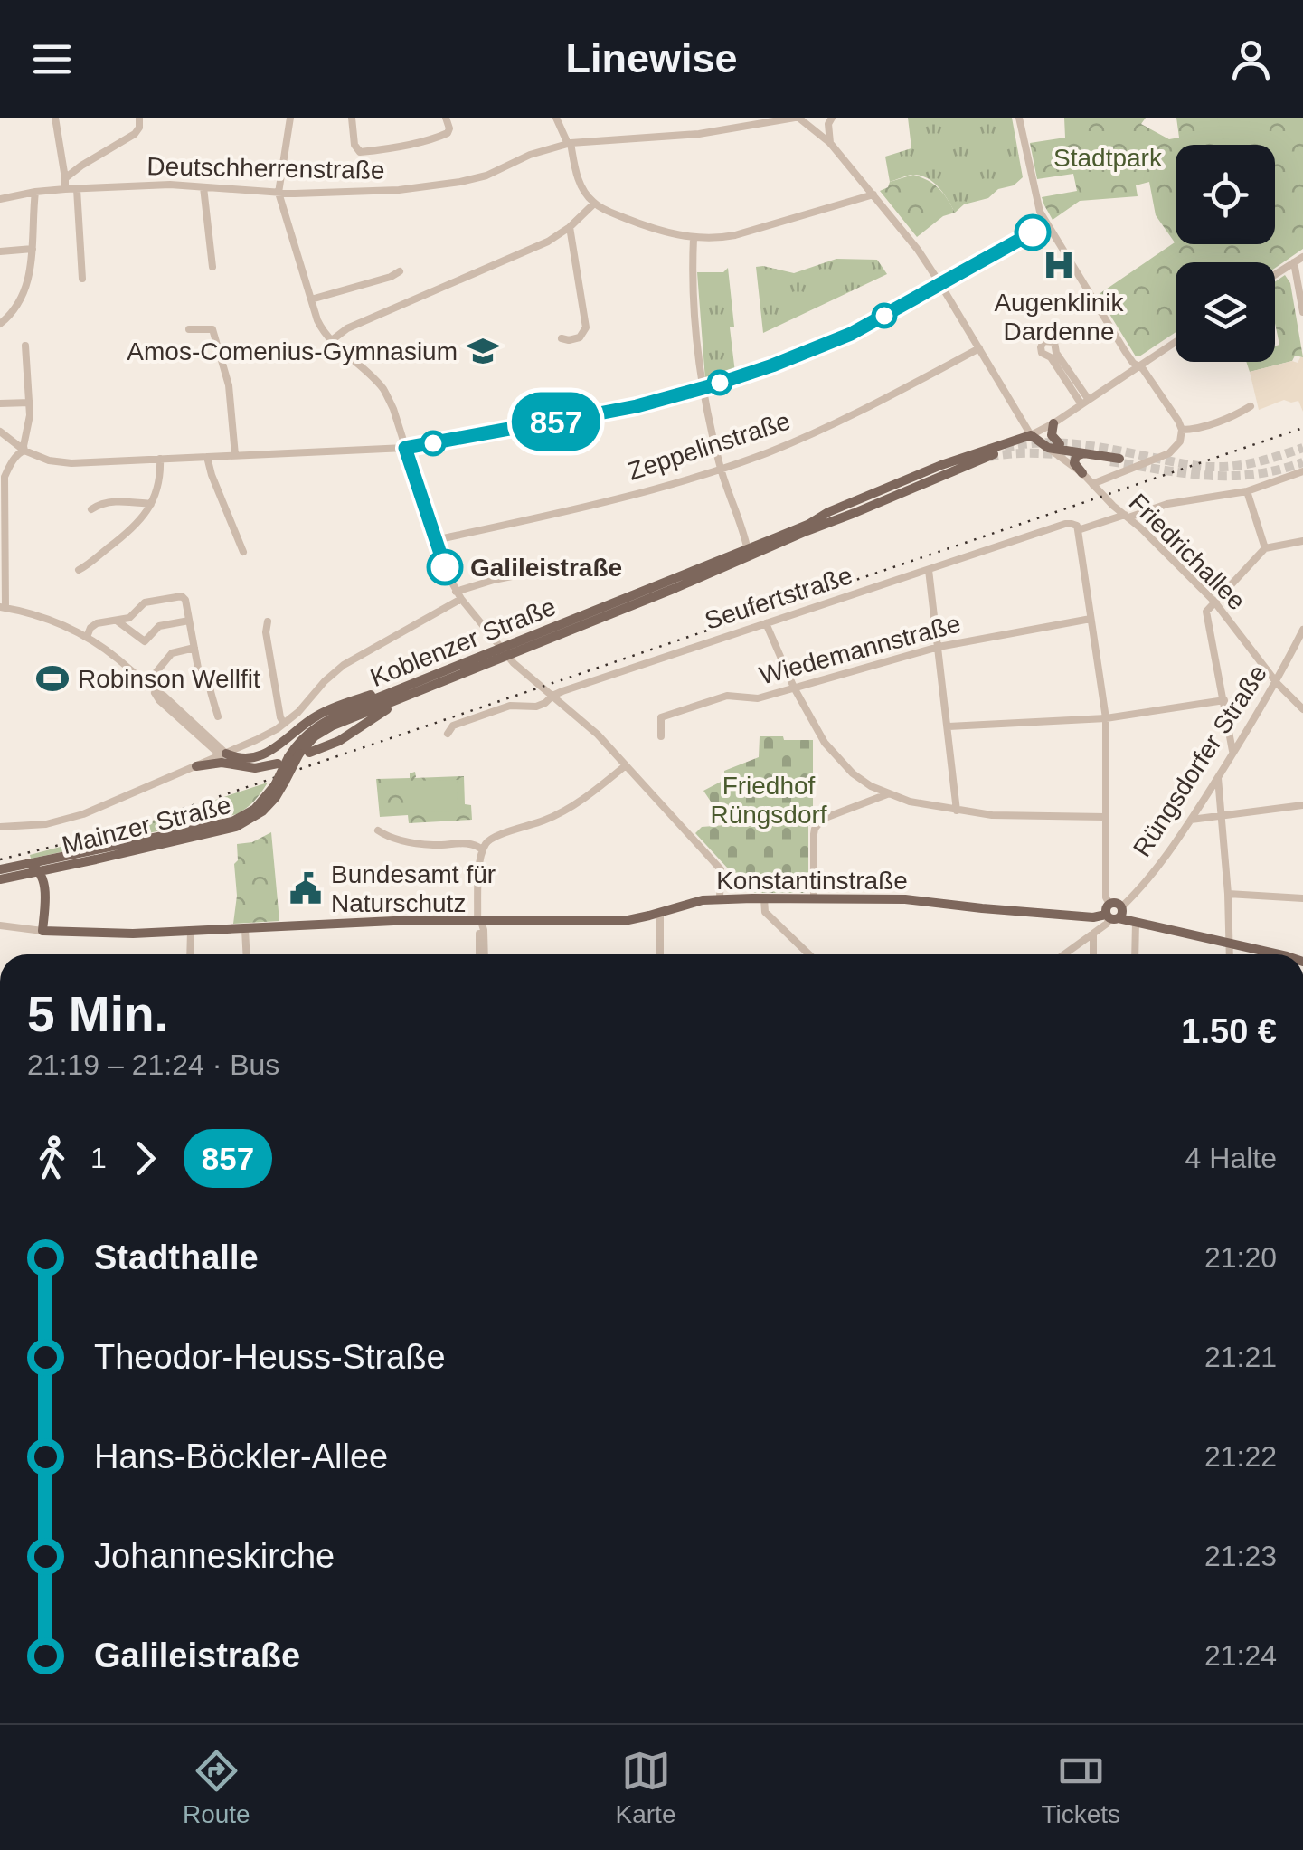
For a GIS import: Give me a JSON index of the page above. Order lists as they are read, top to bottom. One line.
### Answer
{"streets":{"main road":["Friedrichallee","Koblenzer Straße","Mainzer Straße","Konstantinstraße"],"street":["Deutschherrenstraße","Zeppelinstraße","Seufertstraße","Wiedemannstraße","Rüngsdorfer Straße"]},"crossings":[["Friedrichallee","Seufertstraße"],["Friedrichallee","Koblenzer Straße"],["Friedrichallee","Rüngsdorfer Straße"],["Koblenzer Straße","Mainzer Straße"],["Rüngsdorfer Straße","Konstantinstraße"]],"parks":["Stadtpark","Friedhof Rüngsdorf"],"places":{"hospital":["Augenklinik Dardenne"],"school or university":["Amos-Comenius-Gymnasium"],"other":["Galileistraße"],"sports":["Robinson Wellfit"],"public building":["Bundesamt für Naturschutz"]},"lines":["bus line 857"],"page":{"header":"Linewise","on_map":"857","heading":["5 Min.","21:19 – 21:24 · Bus","1.50 €"],"legs":["1","857","4 Halte"],"list":[{"name":"Stadthalle","value":"21:20"},{"name":"Theodor-Heuss-Straße","value":"21:21"},{"name":"Hans-Böckler-Allee","value":"21:22"},{"name":"Johanneskirche","value":"21:23"},{"name":"Galileistraße","value":"21:24"}],"tabs":["Route","Karte","Tickets"]}}
